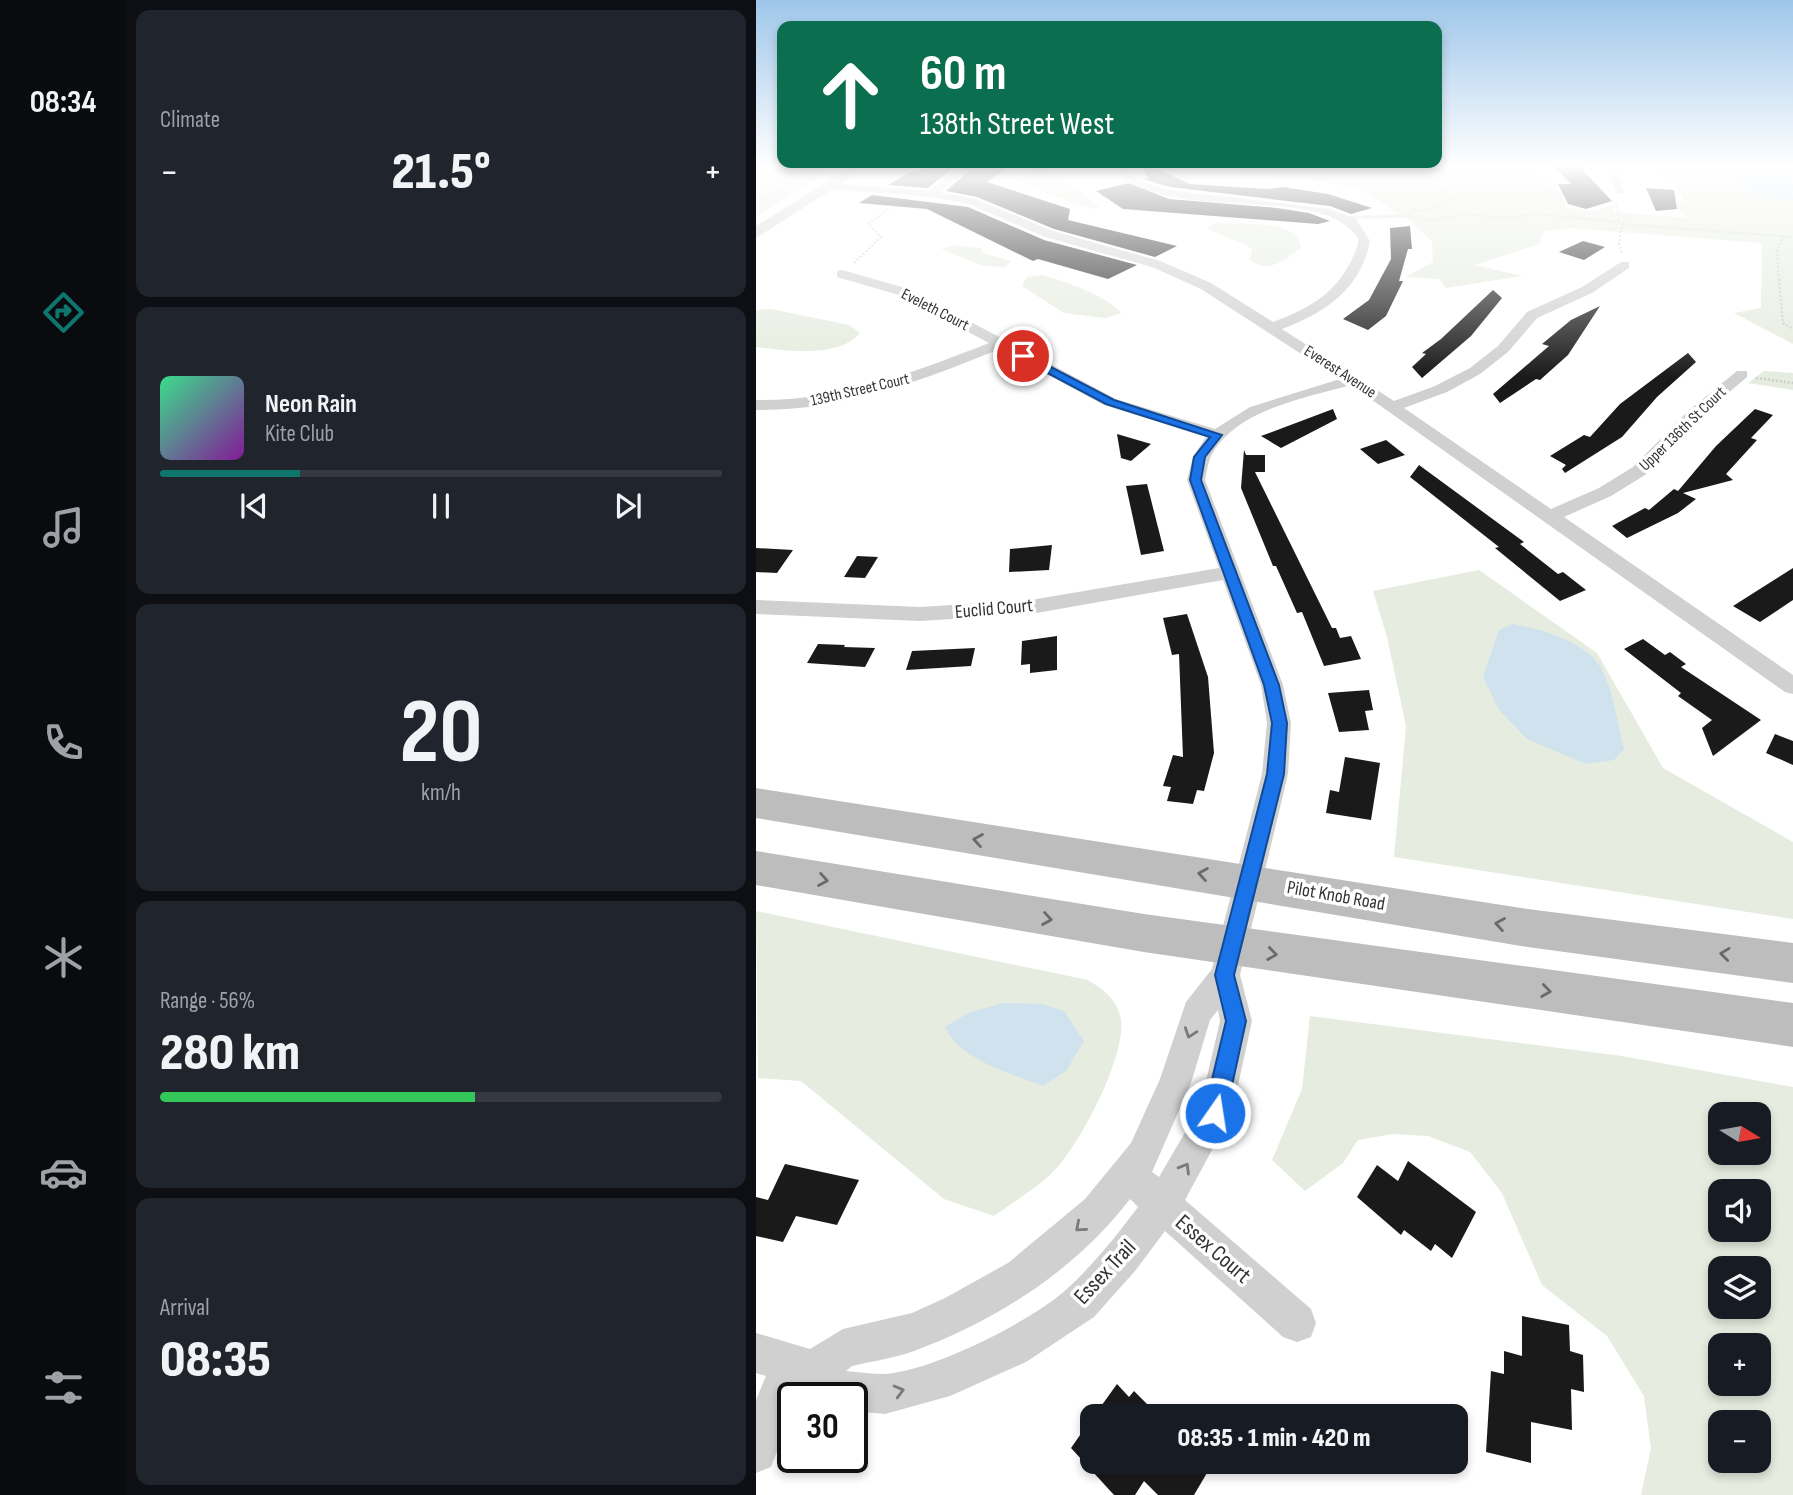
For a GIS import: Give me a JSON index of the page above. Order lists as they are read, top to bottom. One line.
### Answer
{"streets":{"main road":["Pilot Knob Road"],"street":["Eveleth Court","Everest Avenue","139th Street Court","Upper 136th St Court","Euclid Court","Essex Court","Essex Trail"]},"crossings":[["Eveleth Court","139th Street Court"],["Eveleth Court","Essex Trail"],["Everest Avenue","Upper 136th St Court"],["Euclid Court","Essex Trail"],["Pilot Knob Road","Essex Trail"],["Essex Court","Essex Trail"]],"north":"right","page":{"tabs":"08:34","tile":["Climate",["20","km/h"],["Range · 56%","280 km"],["Arrival","08:35"]],"turn":["60 m","138th Street West"],"heat":["−","21.5°","+"],"song":["Neon Rain","Kite Club"],"map_buttons":["+","−"],"limit":"30","trip":"08:35 · 1 min · 420 m"}}
